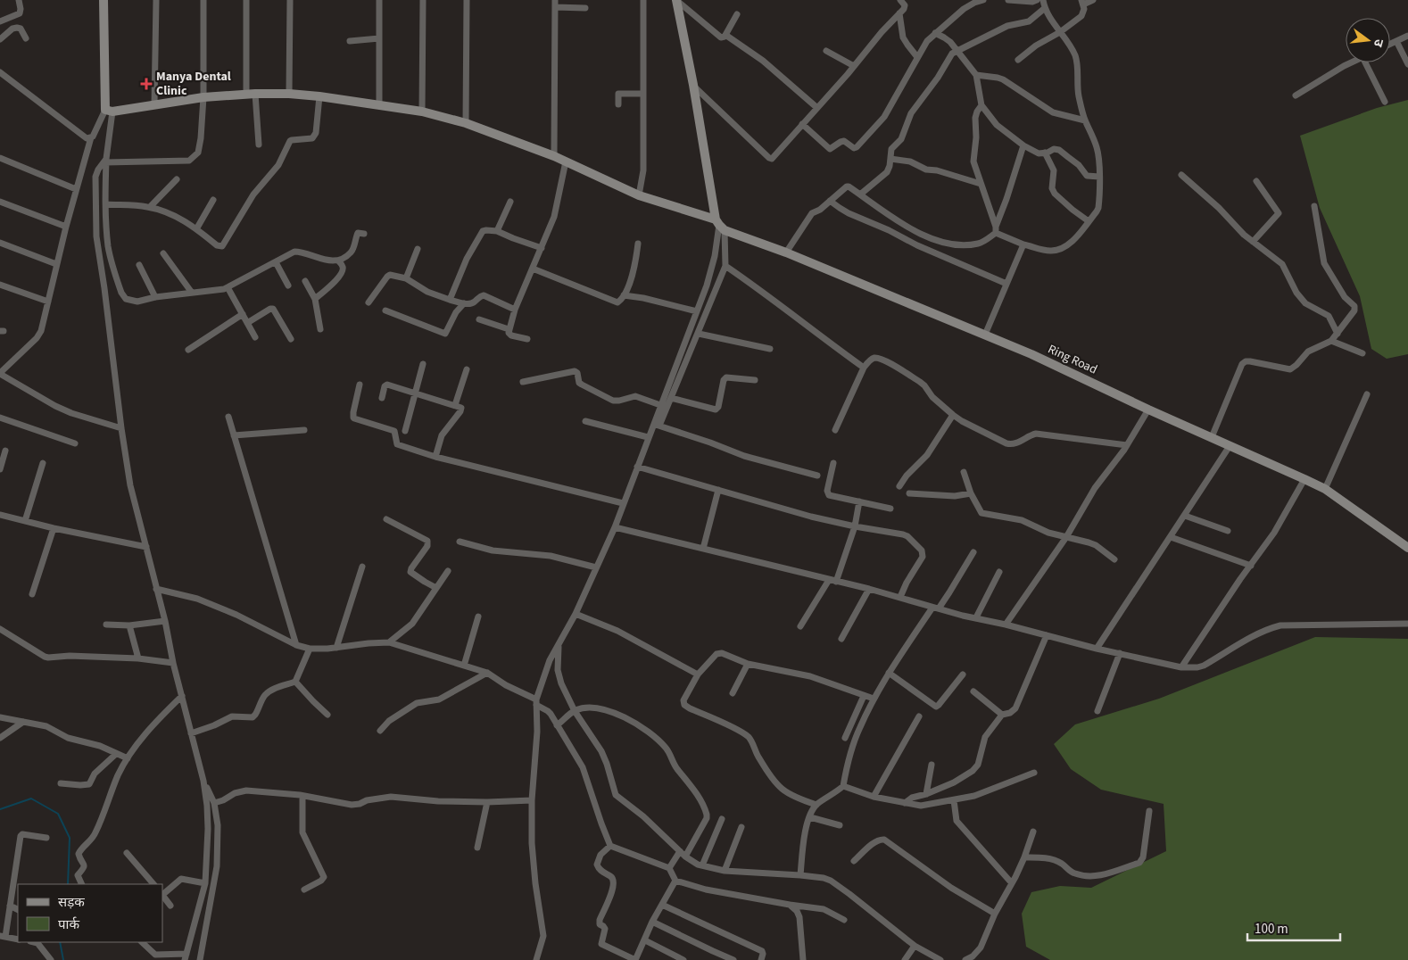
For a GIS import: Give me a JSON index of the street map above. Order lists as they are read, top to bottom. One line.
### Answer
{"streets":{"street":["Ring Road"]},"places":{"health":["Manya Dental Clinic"]},"legend":["सड़क","पार्क"],"scale_bar":"100 m","north":"right"}
